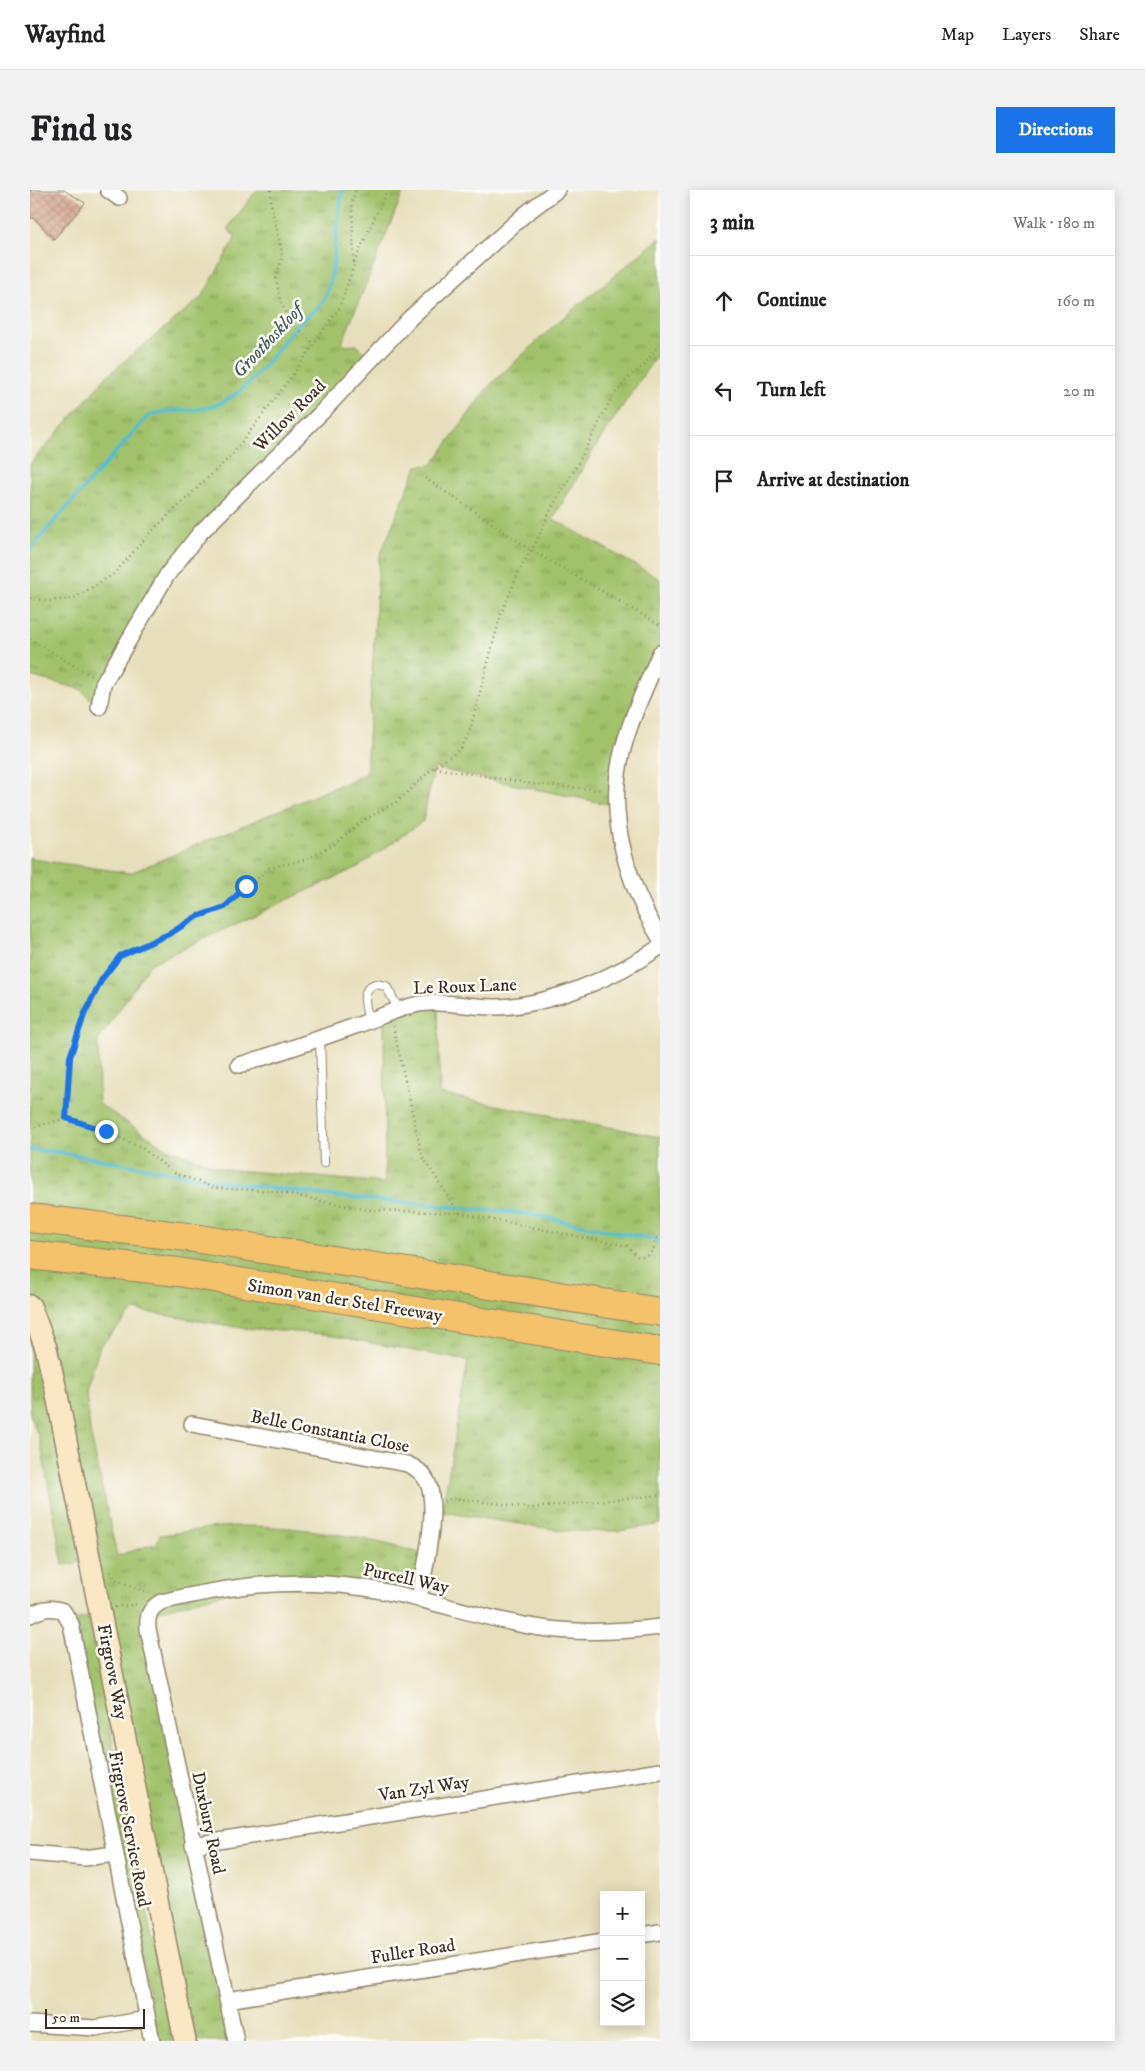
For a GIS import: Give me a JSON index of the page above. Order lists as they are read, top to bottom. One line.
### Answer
{"streets":{"highway":["Simon van der Stel Freeway"],"street":["Willow Road","Le Roux Lane","Belle Constantia Close","Purcell Way","Firgrove Way","Van Zyl Way","Duxbury Road","Firgrove Service Road","Fuller Road"]},"crossings":[["Belle Constantia Close","Purcell Way"],["Van Zyl Way","Duxbury Road"],["Duxbury Road","Fuller Road"]],"water":["Grootboskloof"],"scale_bar":"50 m","page":{"header":"Wayfind","nav":["Map","Layers","Share"],"buttons":"Directions","title":"Find us","heading":["3 min","Walk · 180 m"],"list":[["Continue","160 m"],["Turn left","20 m"],"Arrive at destination"],"map_buttons":["+","−"],"scale":"50 m"}}
